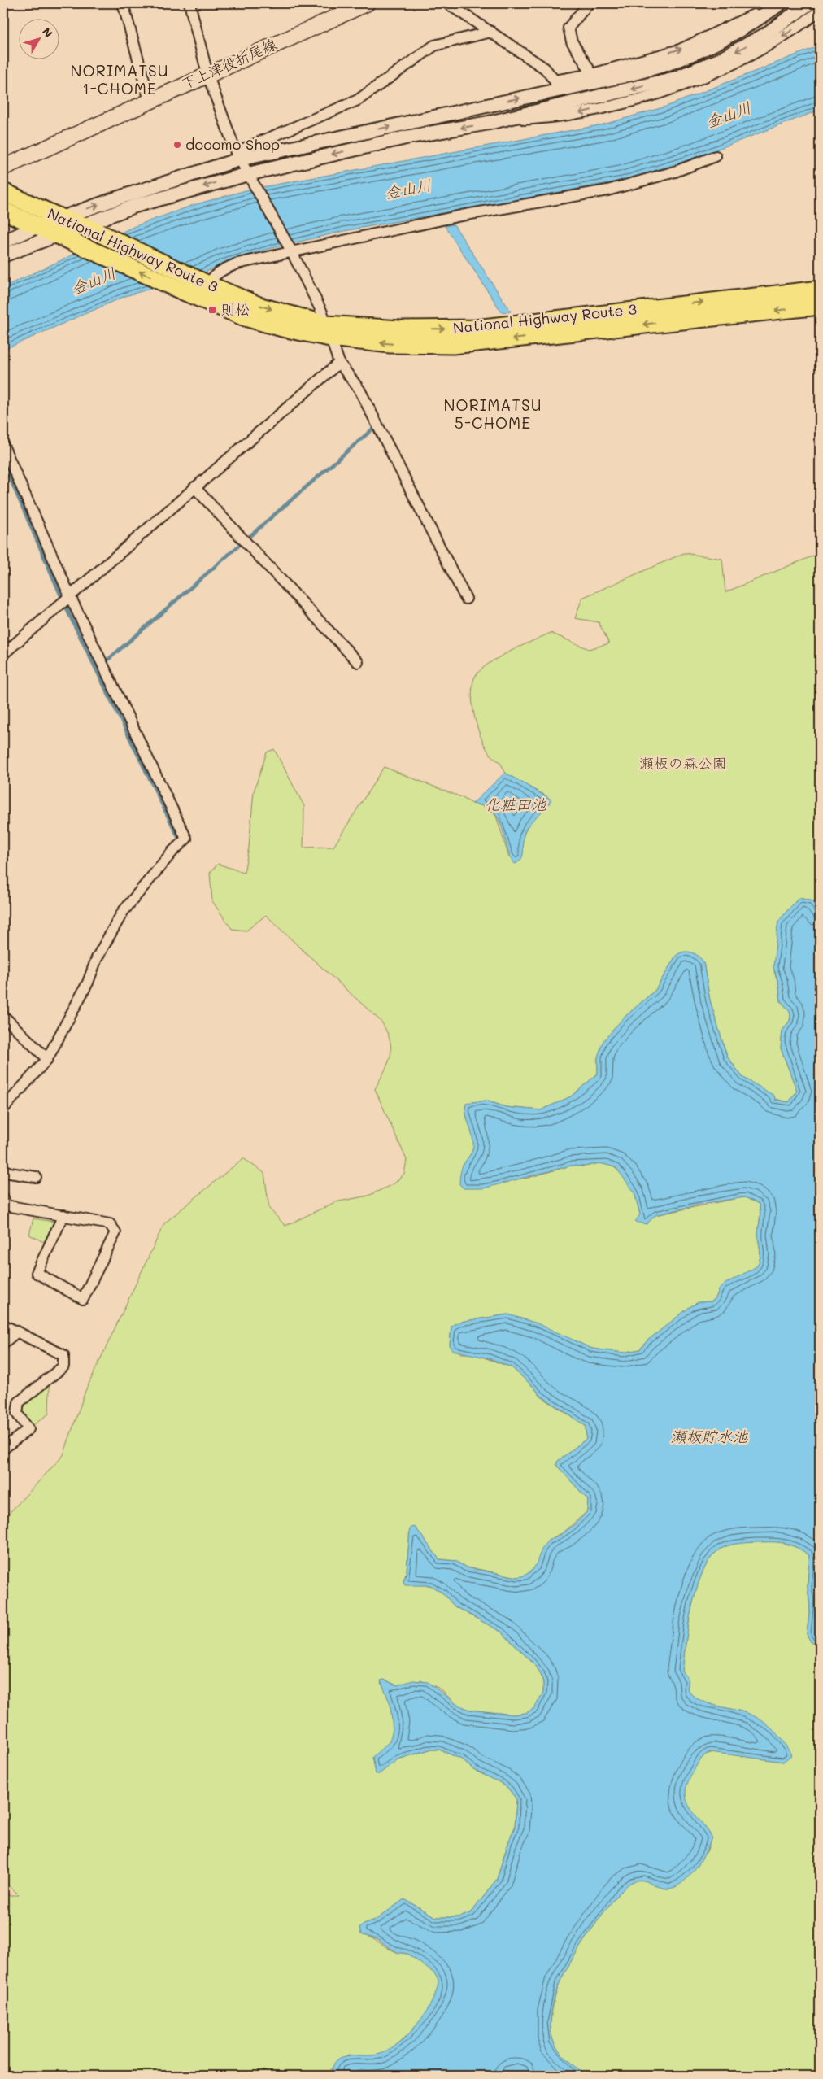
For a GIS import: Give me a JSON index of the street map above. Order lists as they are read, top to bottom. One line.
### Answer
{"streets":{"highway":["National Highway Route 3"],"main road":["下上津役折尾線"]},"districts":["NORIMATSU 1-CHOME","NORIMATSU 5-CHOME"],"water":["金山川","化粧田池","瀬板貯水池"],"parks":["瀬板の森公園"],"places":{"other":["docomo Shop"],"transit":["則松"]},"north":"top right"}
